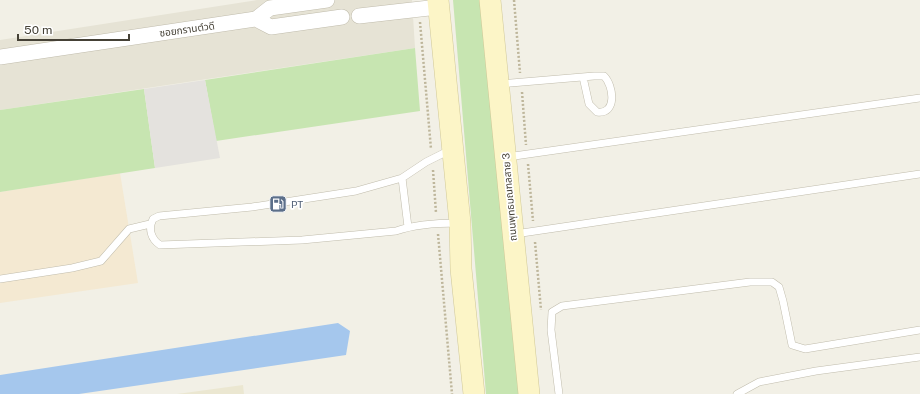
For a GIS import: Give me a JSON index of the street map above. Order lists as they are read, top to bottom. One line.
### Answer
{"streets":{"main road":["ถนนพุทธมณฑลสาย 3"],"street":["ซอยกรานต์วดี"]},"places":{"fuel station":["PT"]},"scale_bar":"50 m"}
